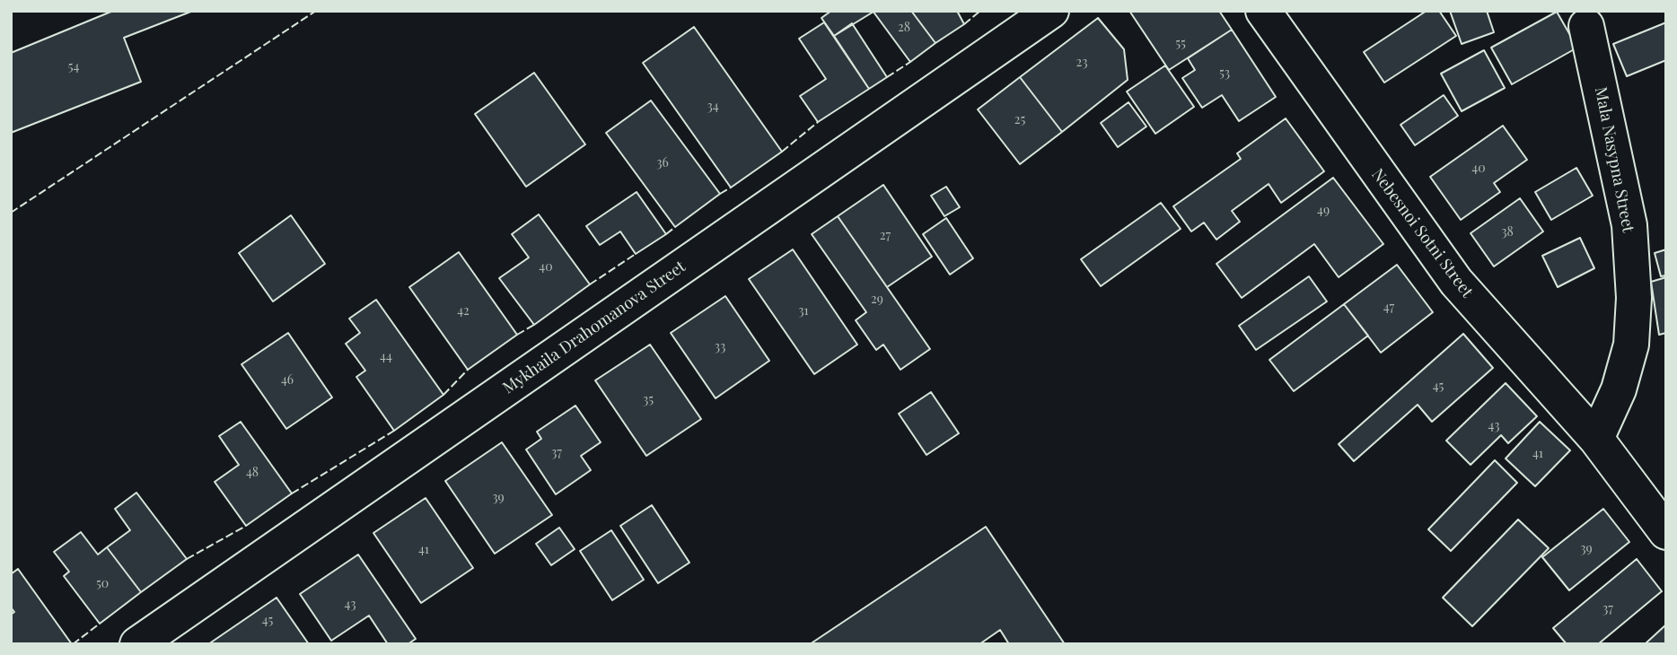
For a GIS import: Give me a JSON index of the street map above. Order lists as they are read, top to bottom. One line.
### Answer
{"streets":{"street":["Mala Nasypna Street","Nebesnoi Sotni Street","Mykhaila Drahomanova Street"]},"crossings":[["Mala Nasypna Street","Nebesnoi Sotni Street"]],"house_numbers":["28","55","23","54","53","34","25","36","40","49","38","27","40","29","47","42","31","33","44","46","45","35","43","37","41","48","39","39","41","50","43","37","45"]}
